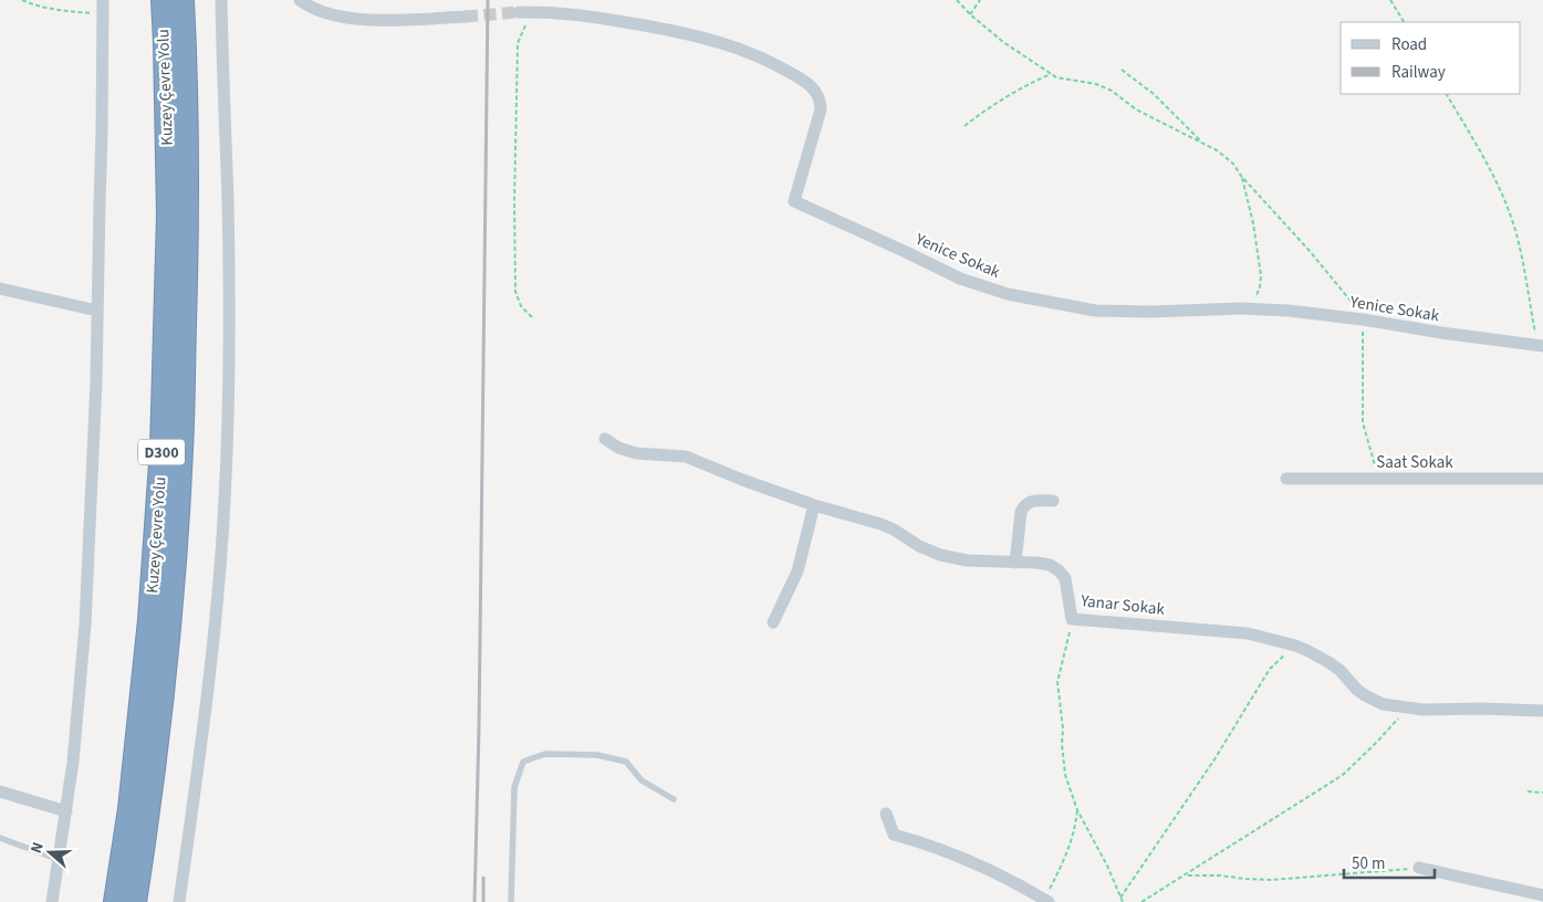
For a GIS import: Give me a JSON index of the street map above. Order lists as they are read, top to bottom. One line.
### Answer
{"streets":{"highway":["Kuzey Çevre Yolu","D300"],"street":["Yenice Sokak","Saat Sokak","Yanar Sokak"]},"legend":["Road","Railway"],"scale_bar":"50 m","north":"left"}
